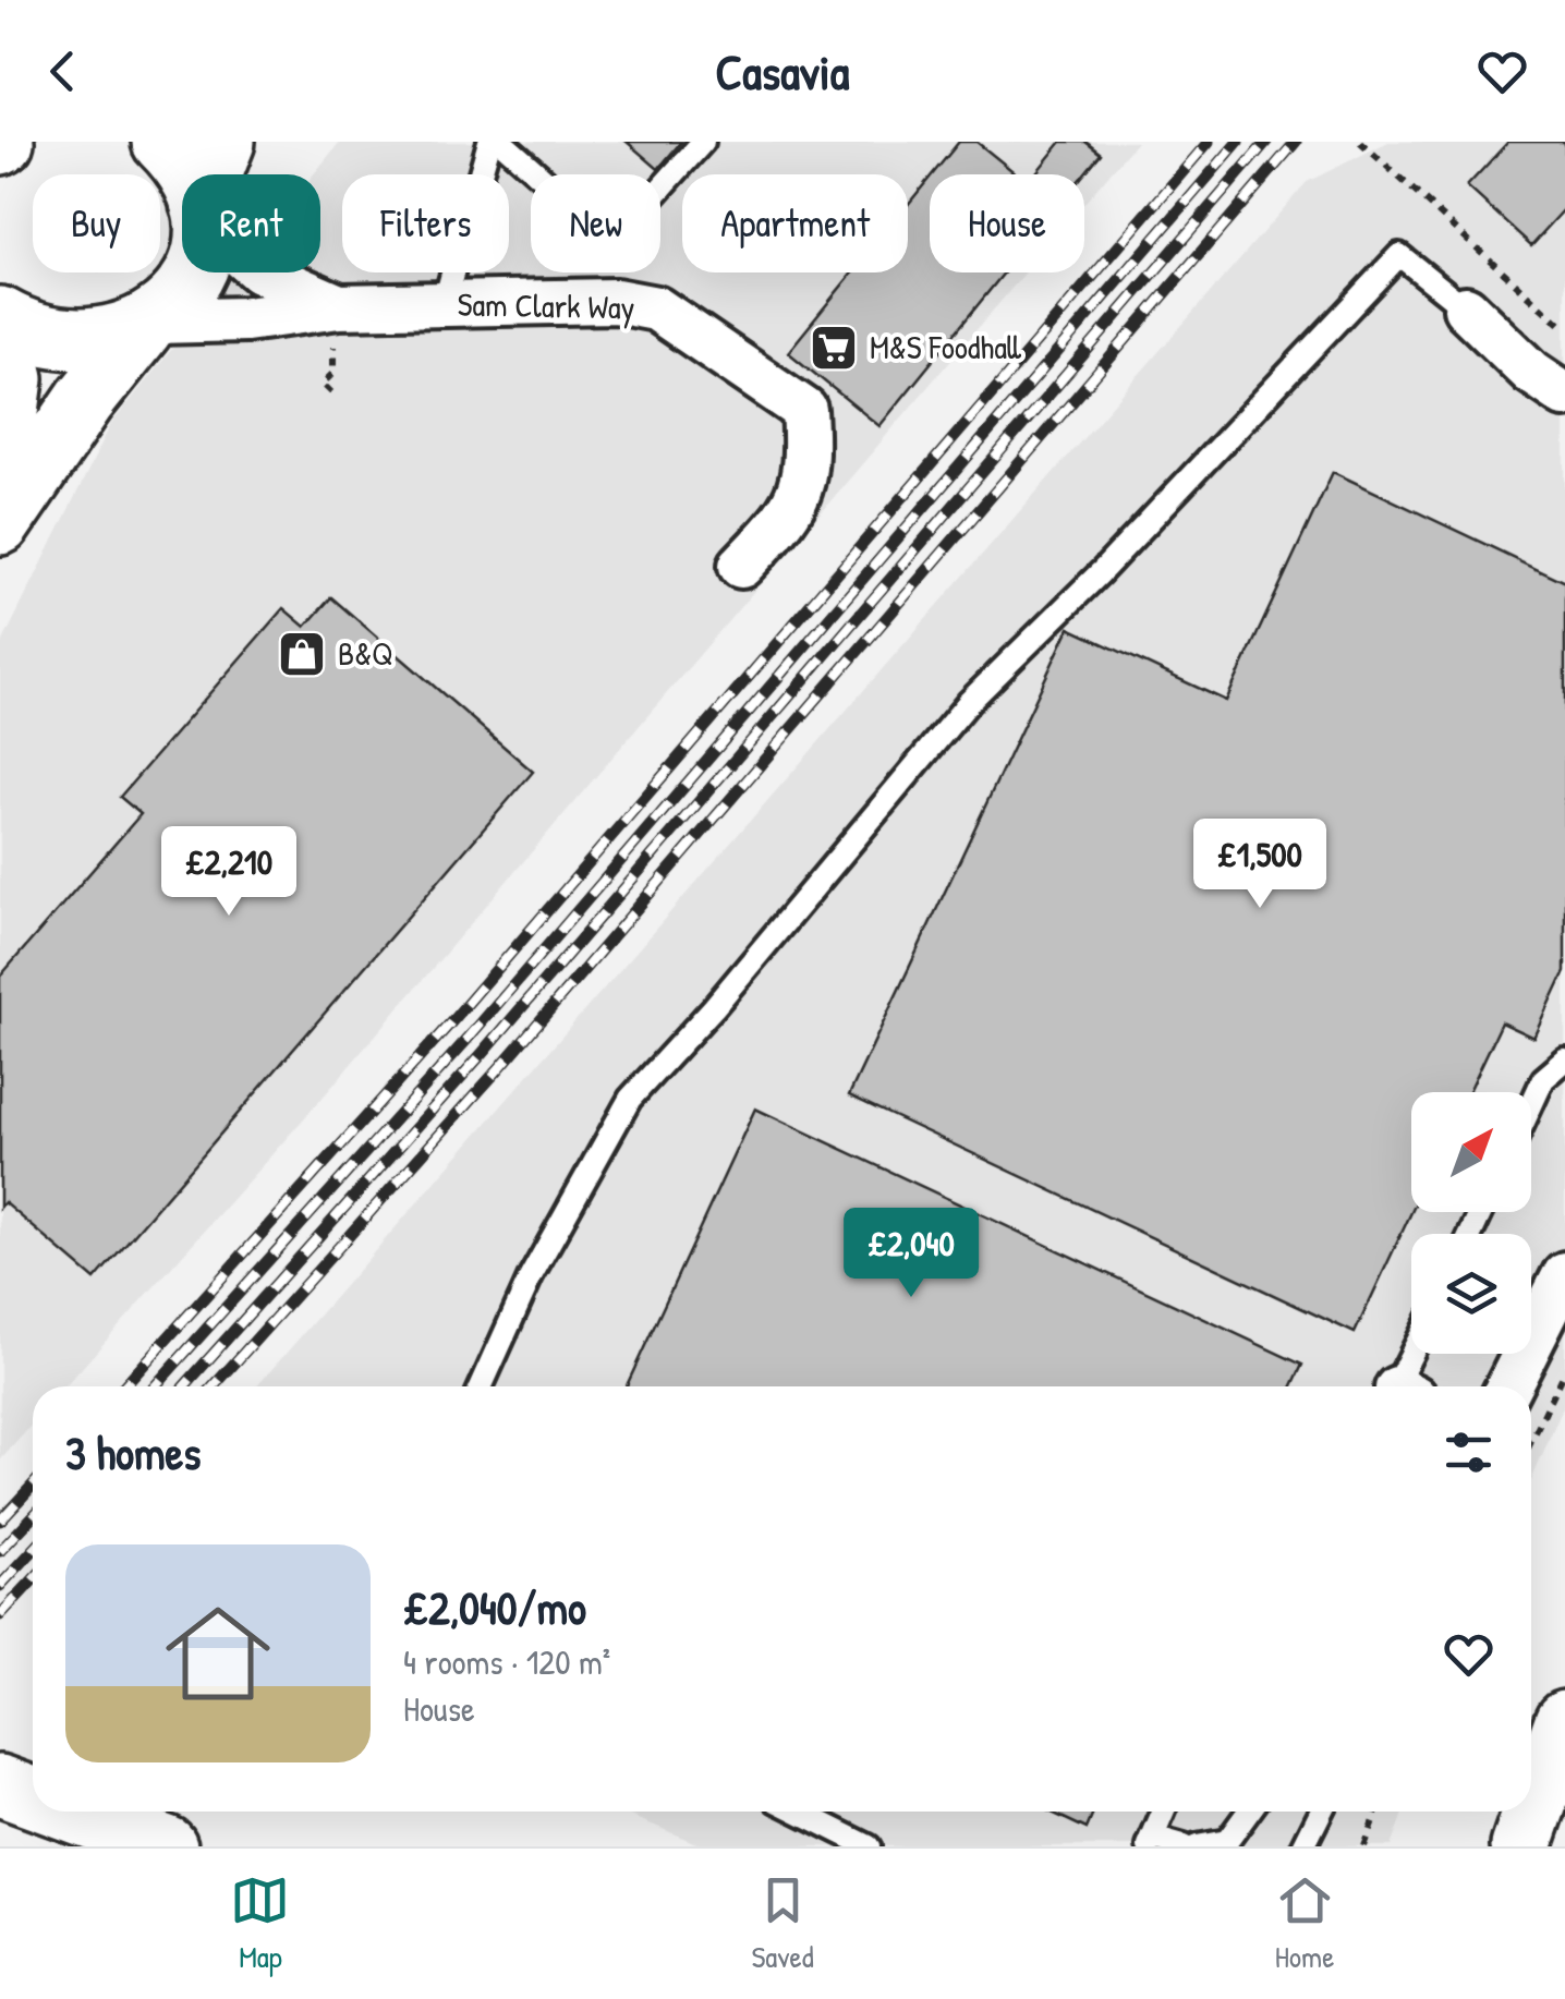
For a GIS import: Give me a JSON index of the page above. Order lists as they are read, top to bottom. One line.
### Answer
{"streets":{"street":["Sam Clark Way"]},"places":{"supermarket":["M&S Foodhall"],"shop":["B&Q"]},"north":"top right","page":{"header":"Casavia","chip":["Buy","Rent","Filters","New","Apartment","House"],"price":["£1,500","£2,210","£2,040"],"heading":"3 homes","list":[{"name":"£2,040/mo","note":"4 rooms · 120 m² · House"}],"tabs":["Map","Saved","Home"]}}
